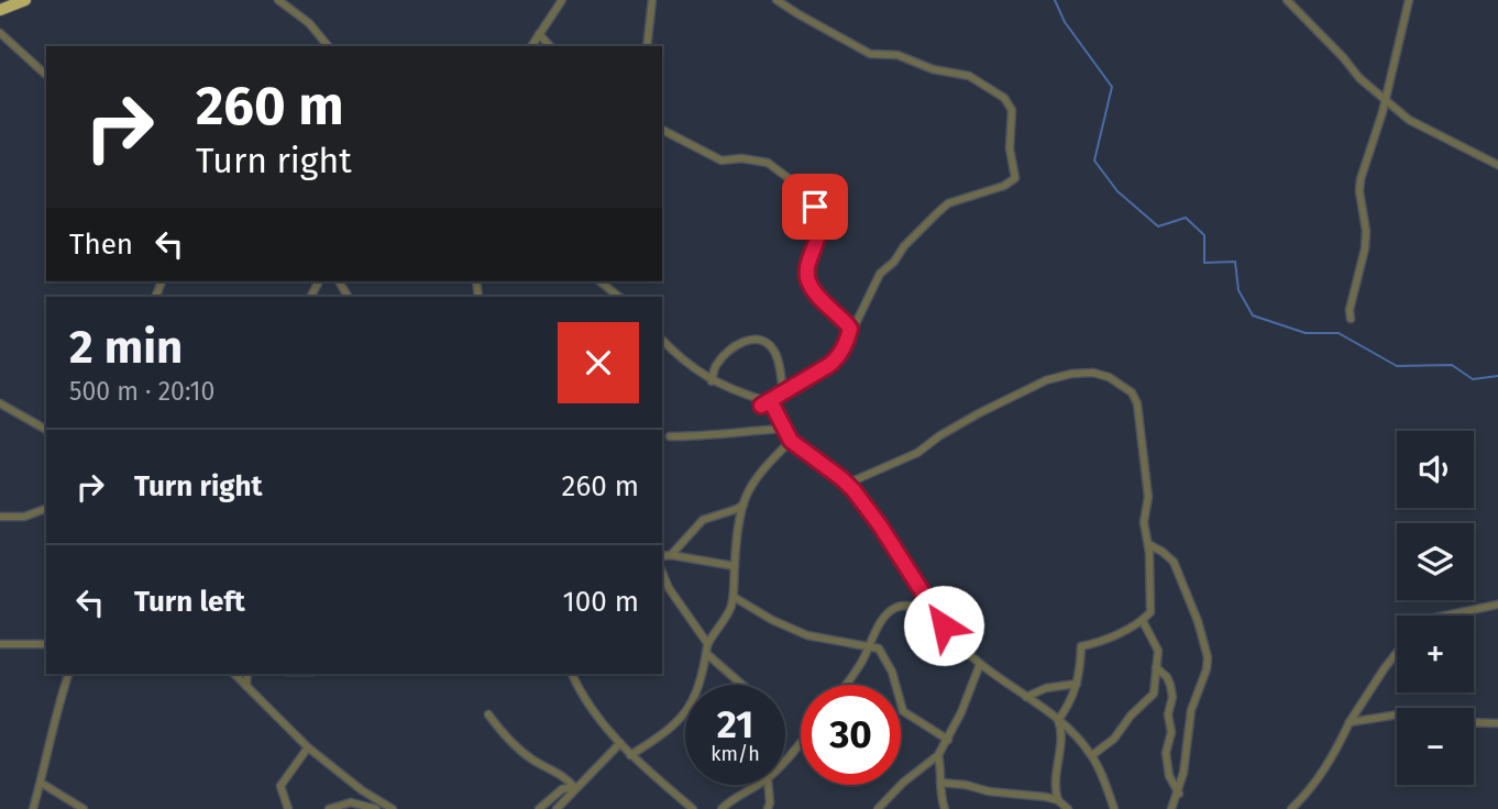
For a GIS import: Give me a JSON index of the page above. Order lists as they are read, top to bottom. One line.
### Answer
{"page":{"turn":["260 m","Turn right"],"then":"Then","heading":["2 min","500 m · 20:10"],"list":[{"name":"Turn right","value":"260 m"},{"name":"Turn left","value":"100 m"}],"map_buttons":["+","−"],"speed":"21 km/h","limit":"30"}}
